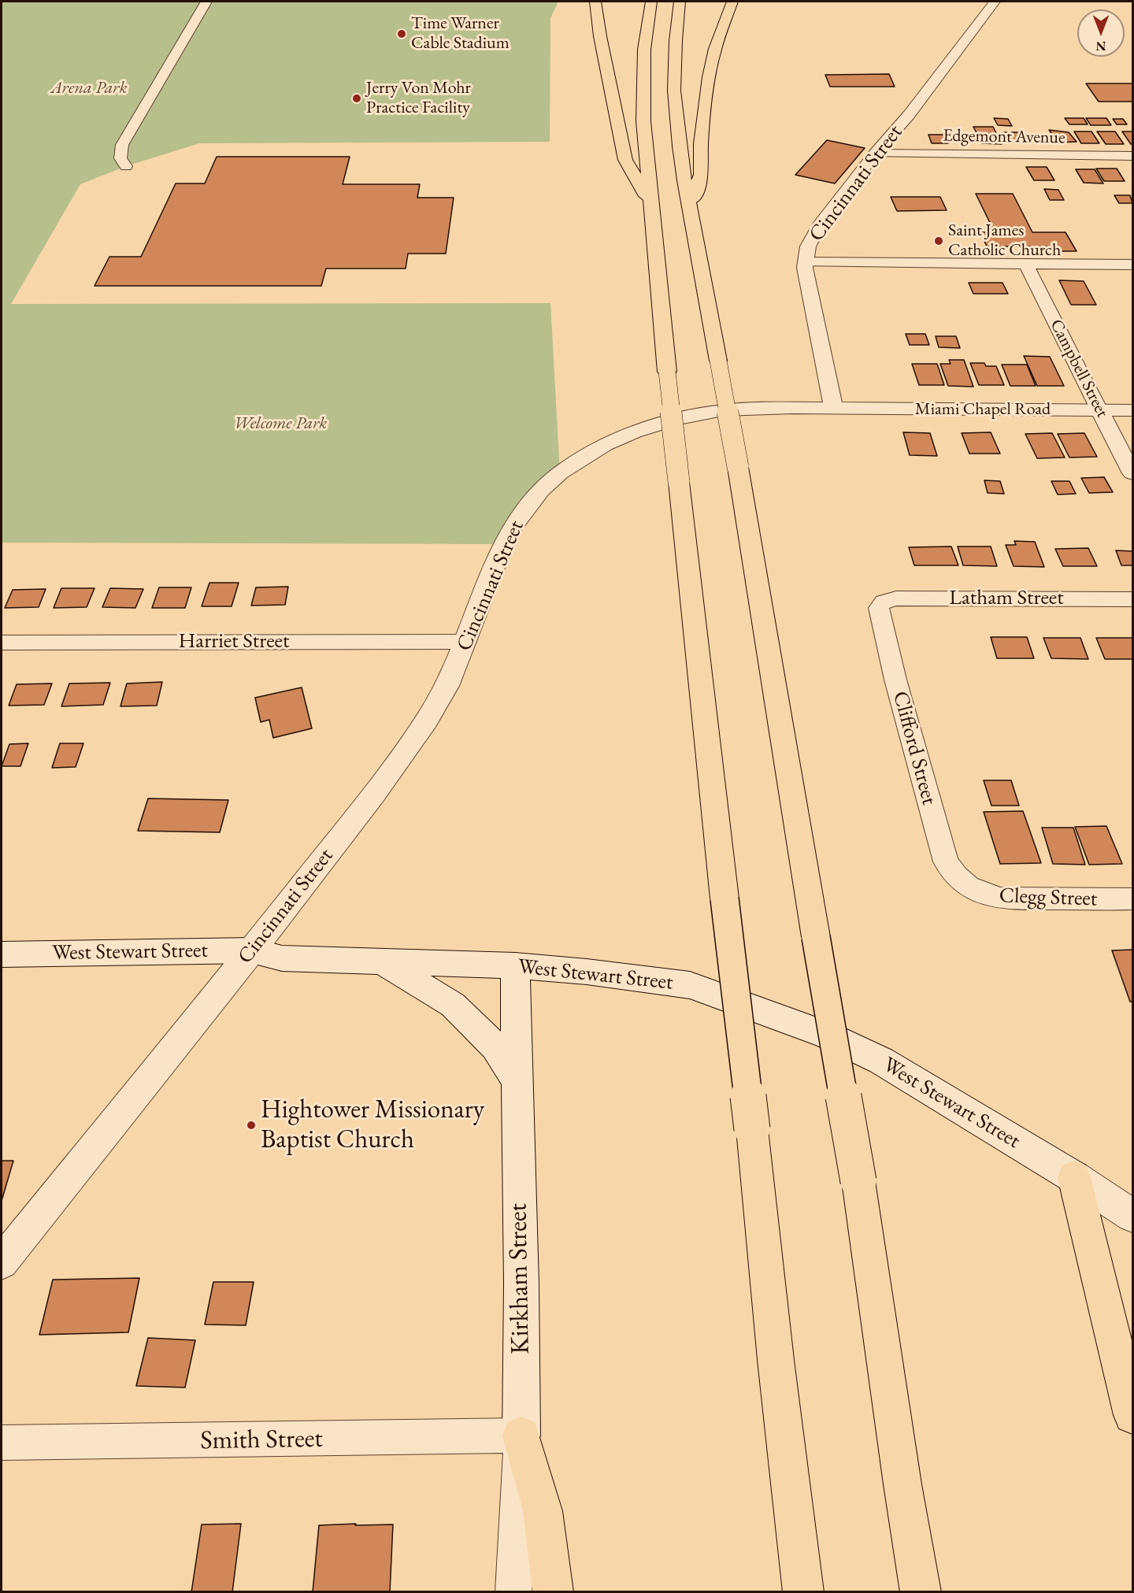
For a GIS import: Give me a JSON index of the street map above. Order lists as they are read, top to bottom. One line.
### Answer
{"streets":{"street":["Edgemont Avenue","Cincinnati Street","Campbell Street","Miami Chapel Road","Latham Street","Harriet Street","Clifford Street","Clegg Street","West Stewart Street","Kirkham Street","Smith Street"]},"crossings":[["Edgemont Avenue","Cincinnati Street"],["Cincinnati Street","Miami Chapel Road"],["Cincinnati Street","Harriet Street"],["Cincinnati Street","West Stewart Street"],["Campbell Street","Miami Chapel Road"],["Latham Street","Clifford Street"],["Clifford Street","Clegg Street"],["West Stewart Street","Kirkham Street"],["Kirkham Street","Smith Street"]],"parks":["Arena Park","Welcome Park"],"places":["Time Warner Cable Stadium","Jerry Von Mohr Practice Facility","Saint James Catholic Church","Hightower Missionary Baptist Church"],"north":"bottom"}
